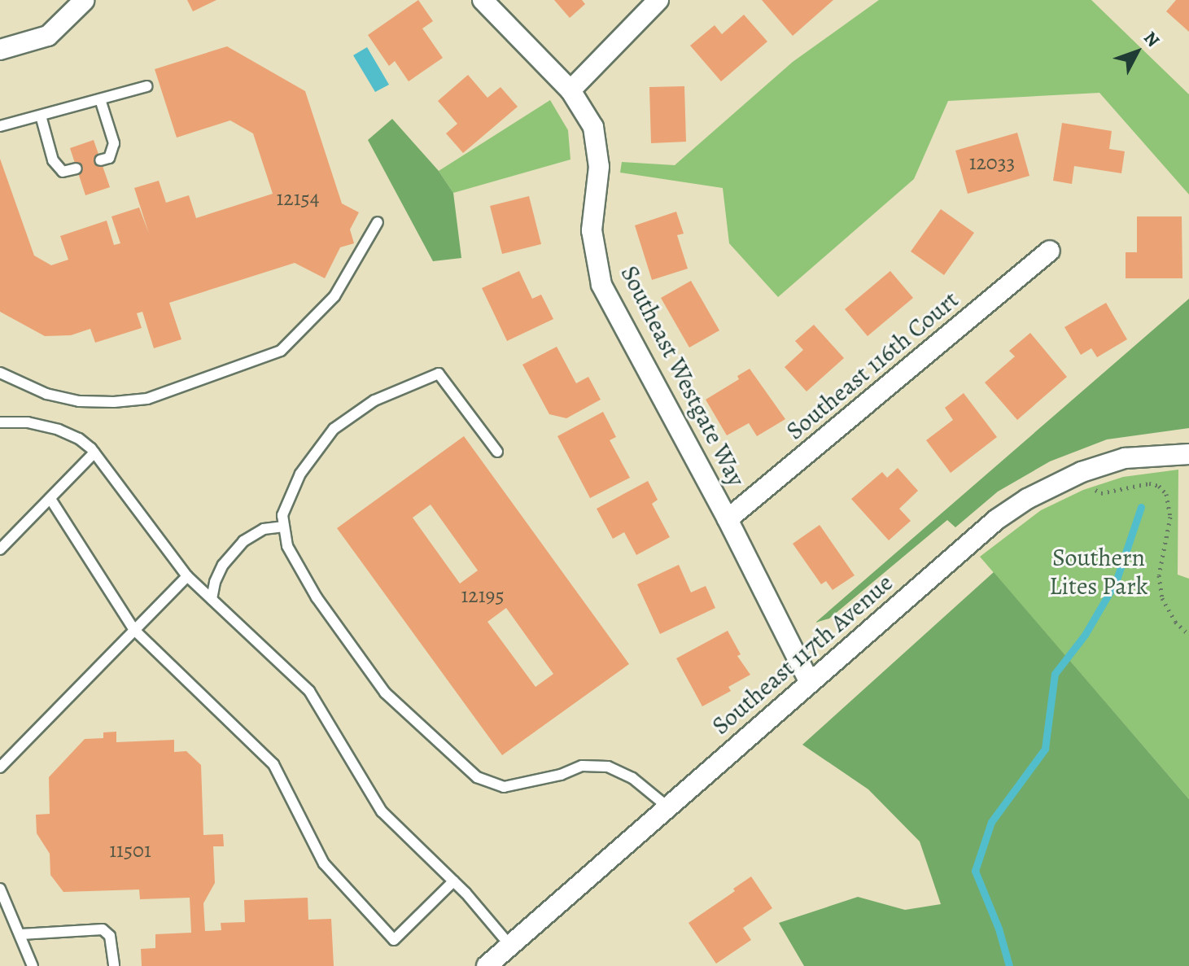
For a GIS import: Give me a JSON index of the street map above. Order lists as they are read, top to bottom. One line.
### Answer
{"streets":{"street":["Southeast 116th Court","Southeast Westgate Way","Southeast 117th Avenue"]},"crossings":[["Southeast 116th Court","Southeast Westgate Way"],["Southeast Westgate Way","Southeast 117th Avenue"]],"parks":["Southern Lites Park"],"house_numbers":["12033","12154","12195","11501"],"north":"top right"}
